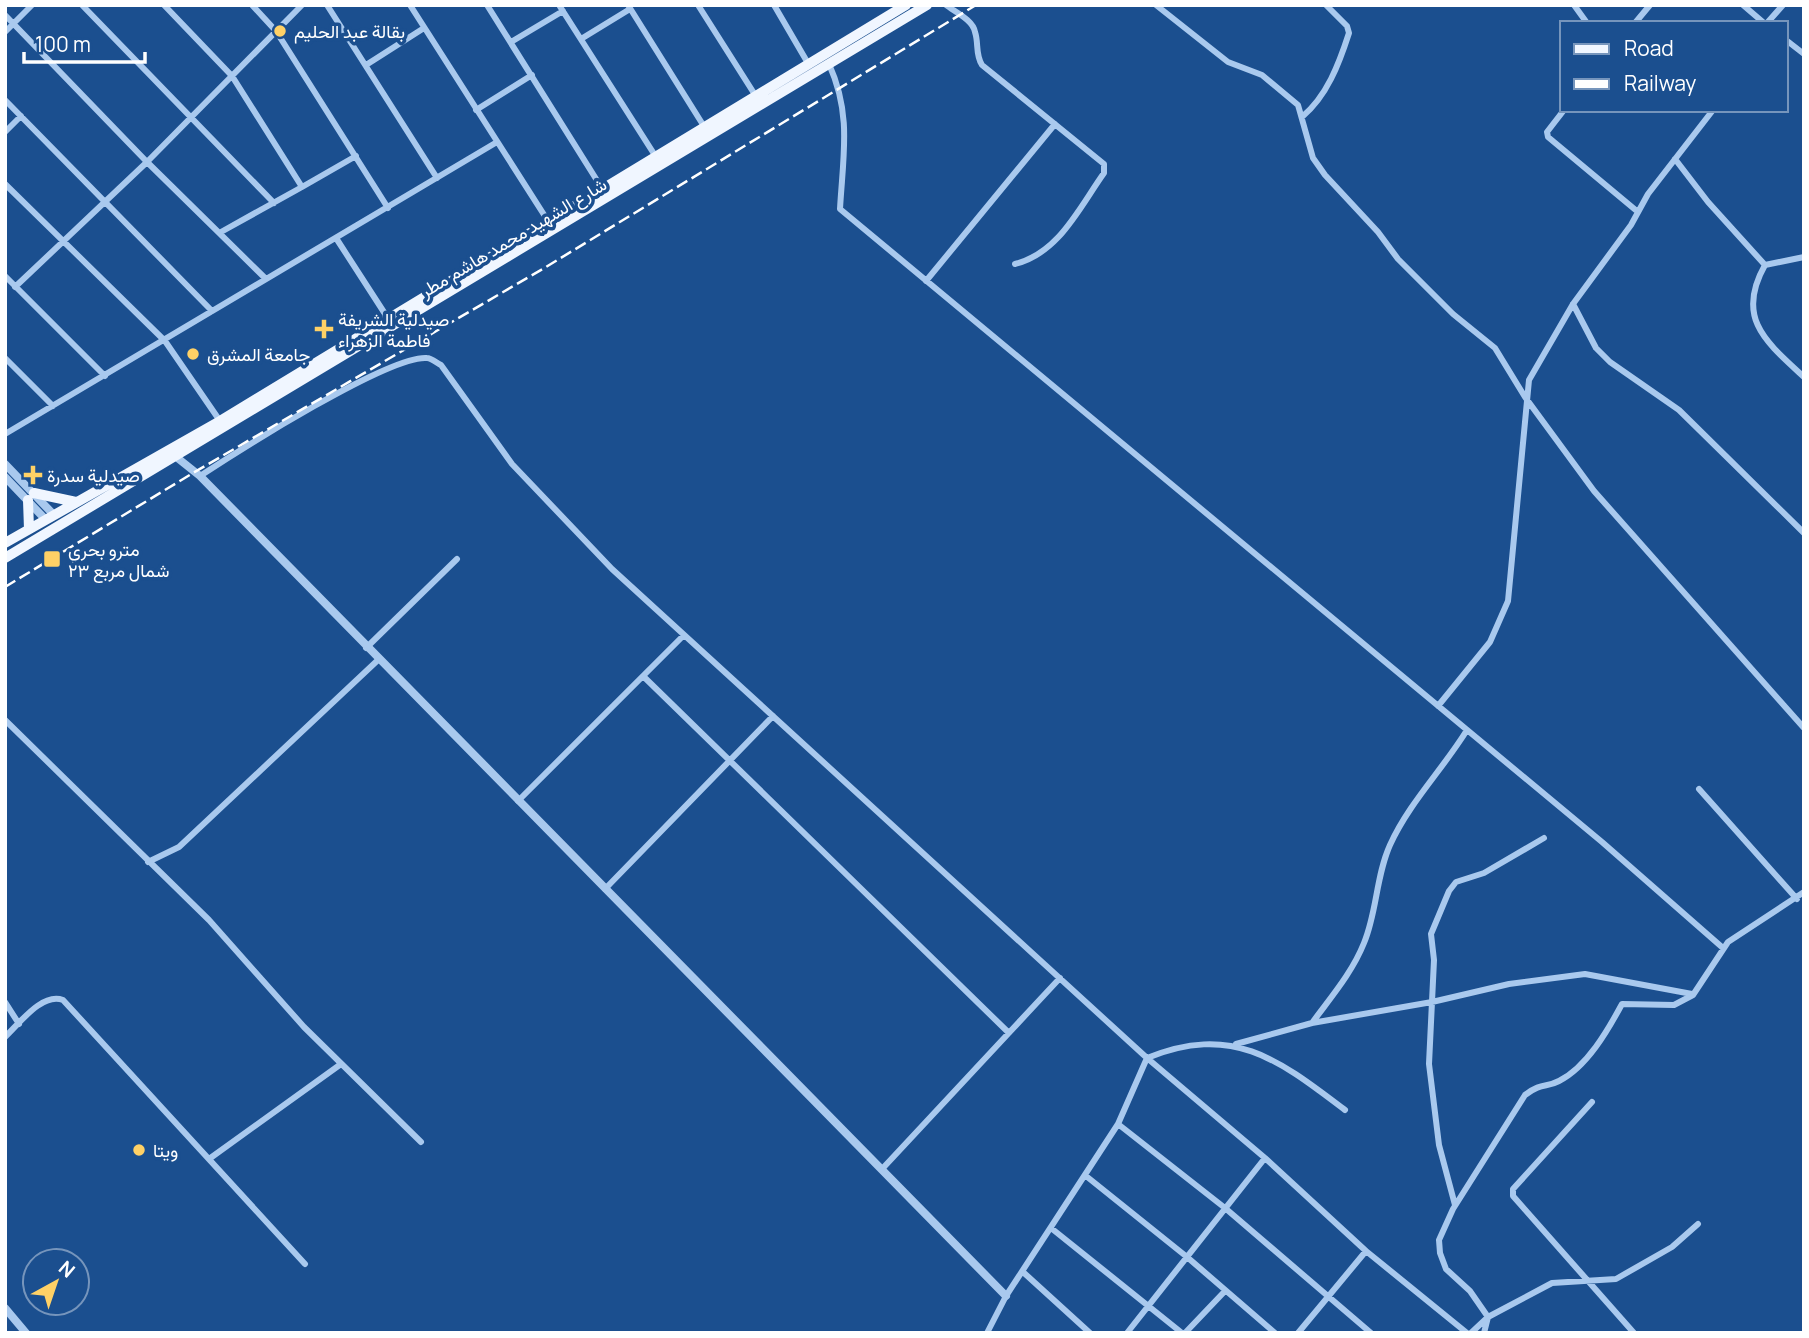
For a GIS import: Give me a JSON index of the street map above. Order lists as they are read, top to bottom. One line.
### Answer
{"streets":{"main road":["شارع الشهيد محمد هاشم مطر"]},"places":{"other":["بقالة عبد الحليم","جامعة المشرق","ويتا"],"health":["صيدلية الشريفة فاطمة الزهراء","صيدلية سدرة"],"transit":["مترو بحري شمال مربع ٢٣"]},"legend":["Road","Railway"],"scale_bar":"100 m","north":"top right"}
